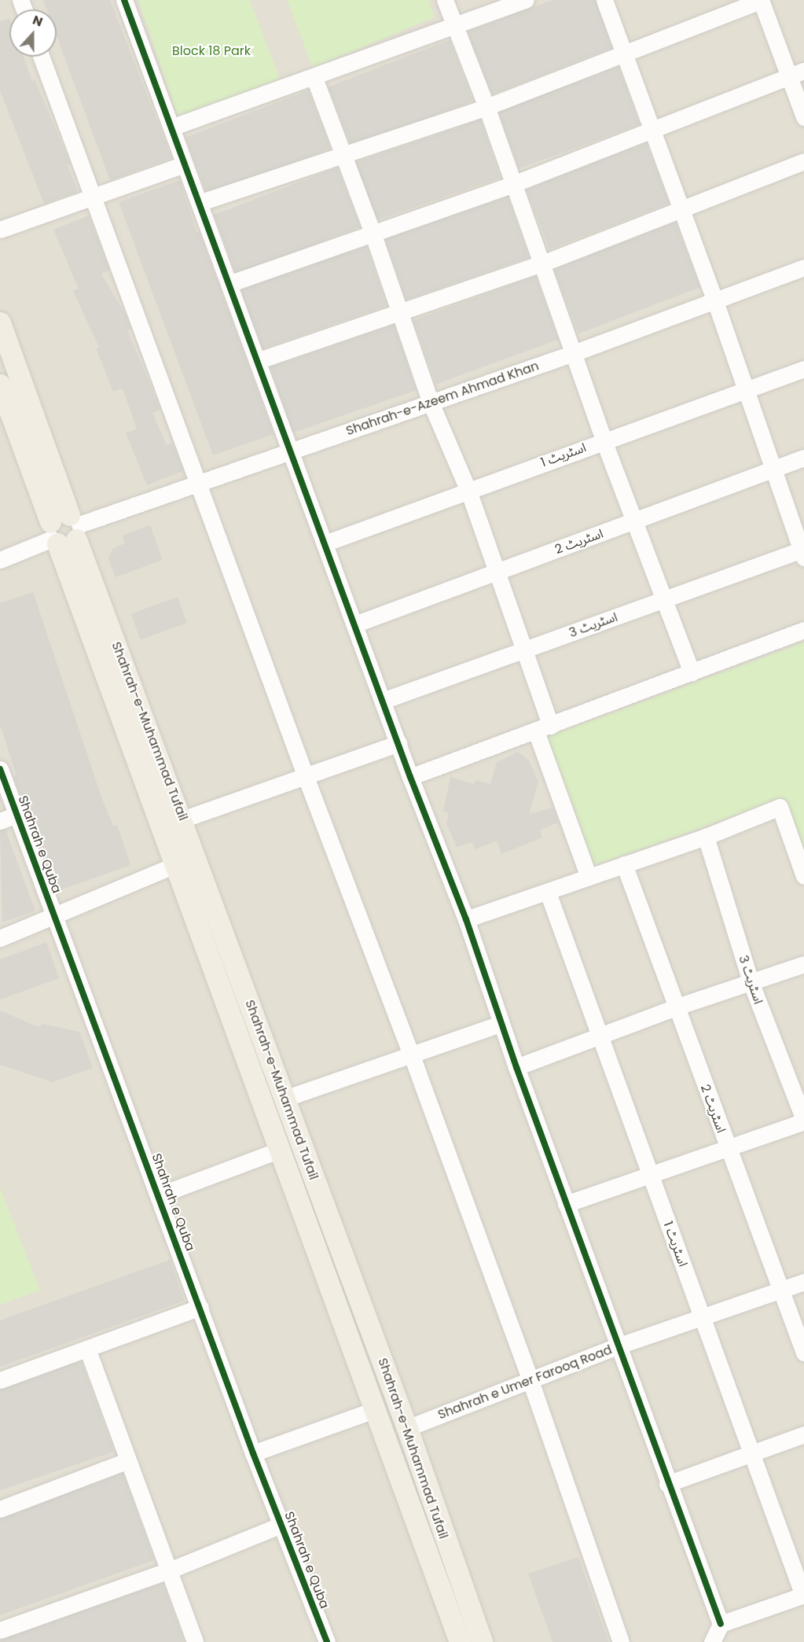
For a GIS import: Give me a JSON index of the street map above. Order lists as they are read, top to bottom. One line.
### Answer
{"streets":{"main road":["Shahrah-e-Muhammad Tufail"],"street":["Shahrah-e-Azeem Ahmad Khan","اسٹریٹ 1","اسٹریٹ 2","اسٹریٹ 3","Shahrah e Quba","Shahrah e Umer Farooq Road"]},"crossings":[["Shahrah-e-Azeem Ahmad Khan","Shahrah-e-Muhammad Tufail"],["اسٹریٹ 1","Shahrah e Umer Farooq Road"],["اسٹریٹ 2","Shahrah e Umer Farooq Road"],["Shahrah-e-Muhammad Tufail","Shahrah e Umer Farooq Road"]],"parks":["Block 18 Park"],"north":"top"}
